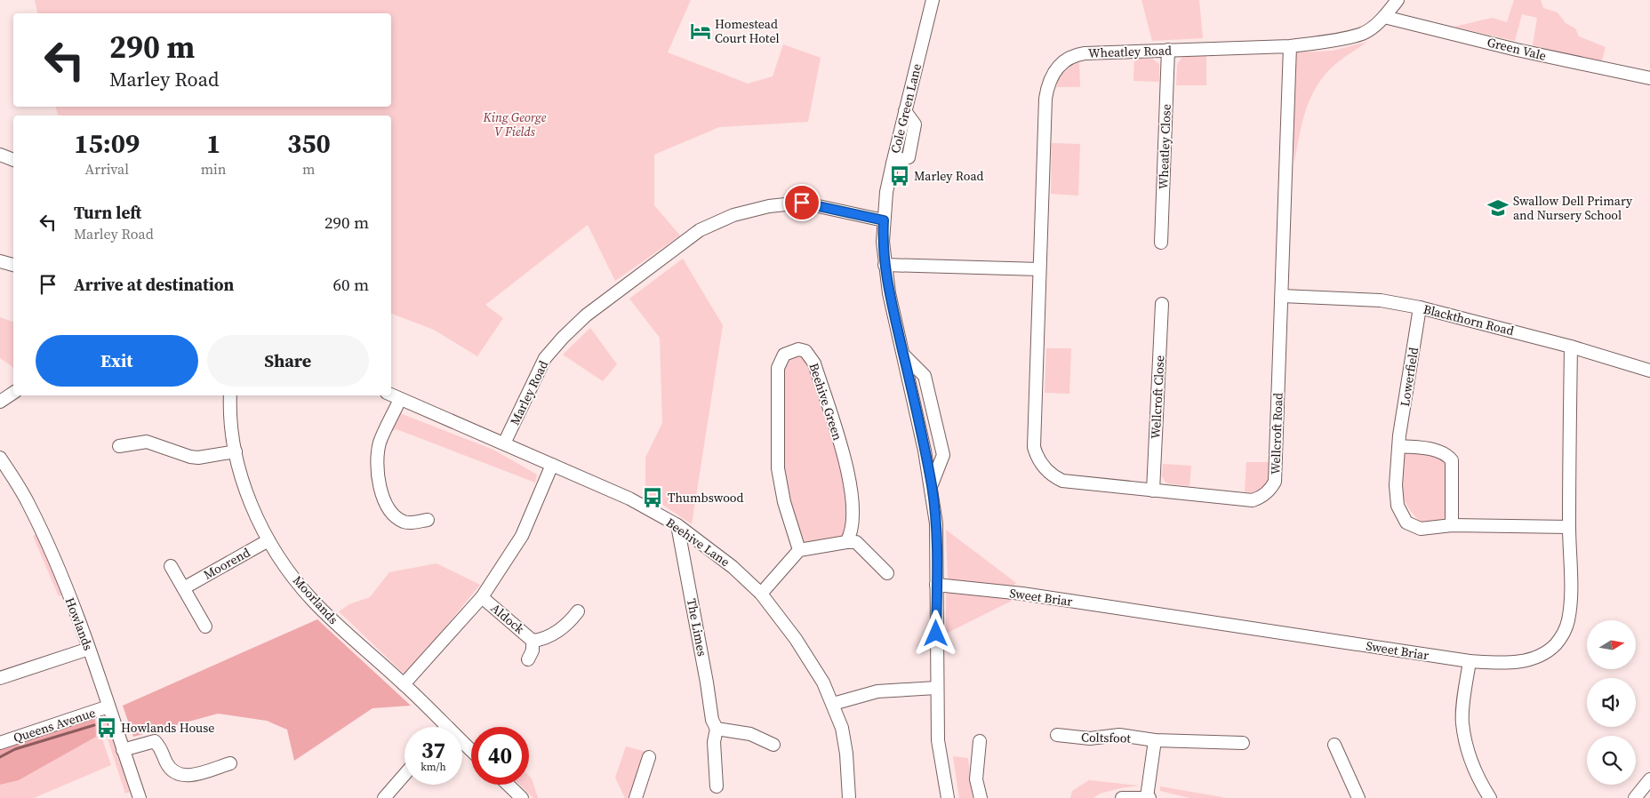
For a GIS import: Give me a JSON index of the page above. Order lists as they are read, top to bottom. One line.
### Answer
{"streets":{"street":["Green Vale","Wheatley Road","Cole Green Lane","Wheatley Close","Blackthorn Road","Lowerfield","Marley Road","Wellcroft Close","Beehive Green","Wellcroft Road","Beehive Lane","Moorend","Sweet Briar","Moorlands","Aldock","Howlands","The Limes","Queens Avenue","Coltsfoot"]},"crossings":[["Green Vale","Wheatley Road"],["Wheatley Road","Wheatley Close"],["Wheatley Road","Wellcroft Road"],["Cole Green Lane","Marley Road"],["Cole Green Lane","Sweet Briar"],["Blackthorn Road","Lowerfield"],["Blackthorn Road","Wellcroft Road"],["Blackthorn Road","Sweet Briar"],["Lowerfield","Sweet Briar"],["Marley Road","Beehive Lane"],["Wellcroft Close","Wellcroft Road"],["Beehive Lane","The Limes"],["Moorend","Moorlands"],["Howlands","Queens Avenue"]],"parks":["King George V Fields"],"places":{"hotel":["Homestead Court Hotel"],"bus stop":["Marley Road","Thumbswood","Howlands House"],"school or university":["Swallow Dell Primary and Nursery School"]},"north":"right","page":{"turn":["290 m","Marley Road"],"eta":["15:09","Arrival","1","min","350","m"],"list":[{"name":"Turn left","note":"Marley Road","value":"290 m"},{"name":"Arrive at destination","value":"60 m"}],"buttons":["Exit","Share"],"speed":"37 km/h","limit":"40"}}
